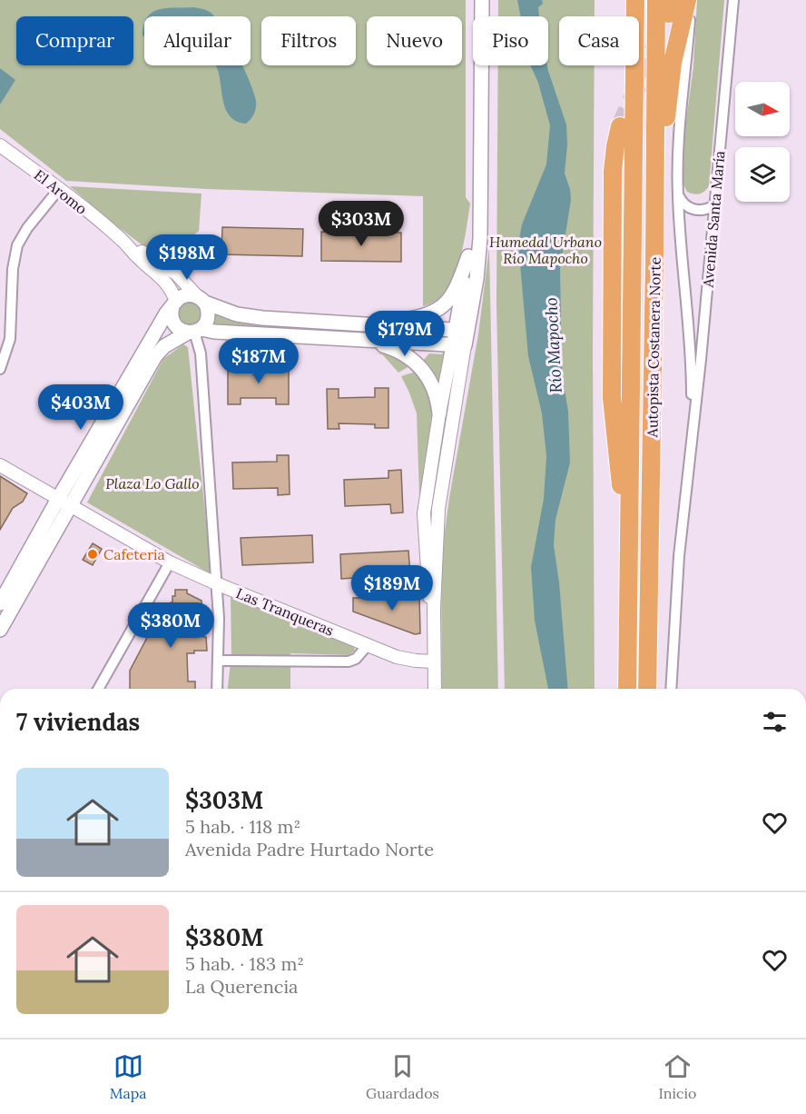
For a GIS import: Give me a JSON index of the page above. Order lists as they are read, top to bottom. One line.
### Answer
{"streets":{"highway":["Autopista Costanera Norte"],"street":["El Aromo","Avenida Santa María","Las Tranqueras"]},"water":["Río Mapocho"],"parks":["Humedal Urbano Río Mapocho","Plaza Lo Gallo"],"places":["Cafeteria"],"north":"right","page":{"chip":["Comprar","Alquilar","Filtros","Nuevo","Piso","Casa"],"price":["$303M","$198M","$179M","$187M","$403M","$189M","$380M"],"heading":"7 viviendas","list":[{"name":"$303M","note":"5 hab. · 118 m² · Avenida Padre Hurtado Norte"},{"name":"$380M","note":"5 hab. · 183 m² · La Querencia"}],"tabs":["Mapa","Guardados","Inicio"]}}
